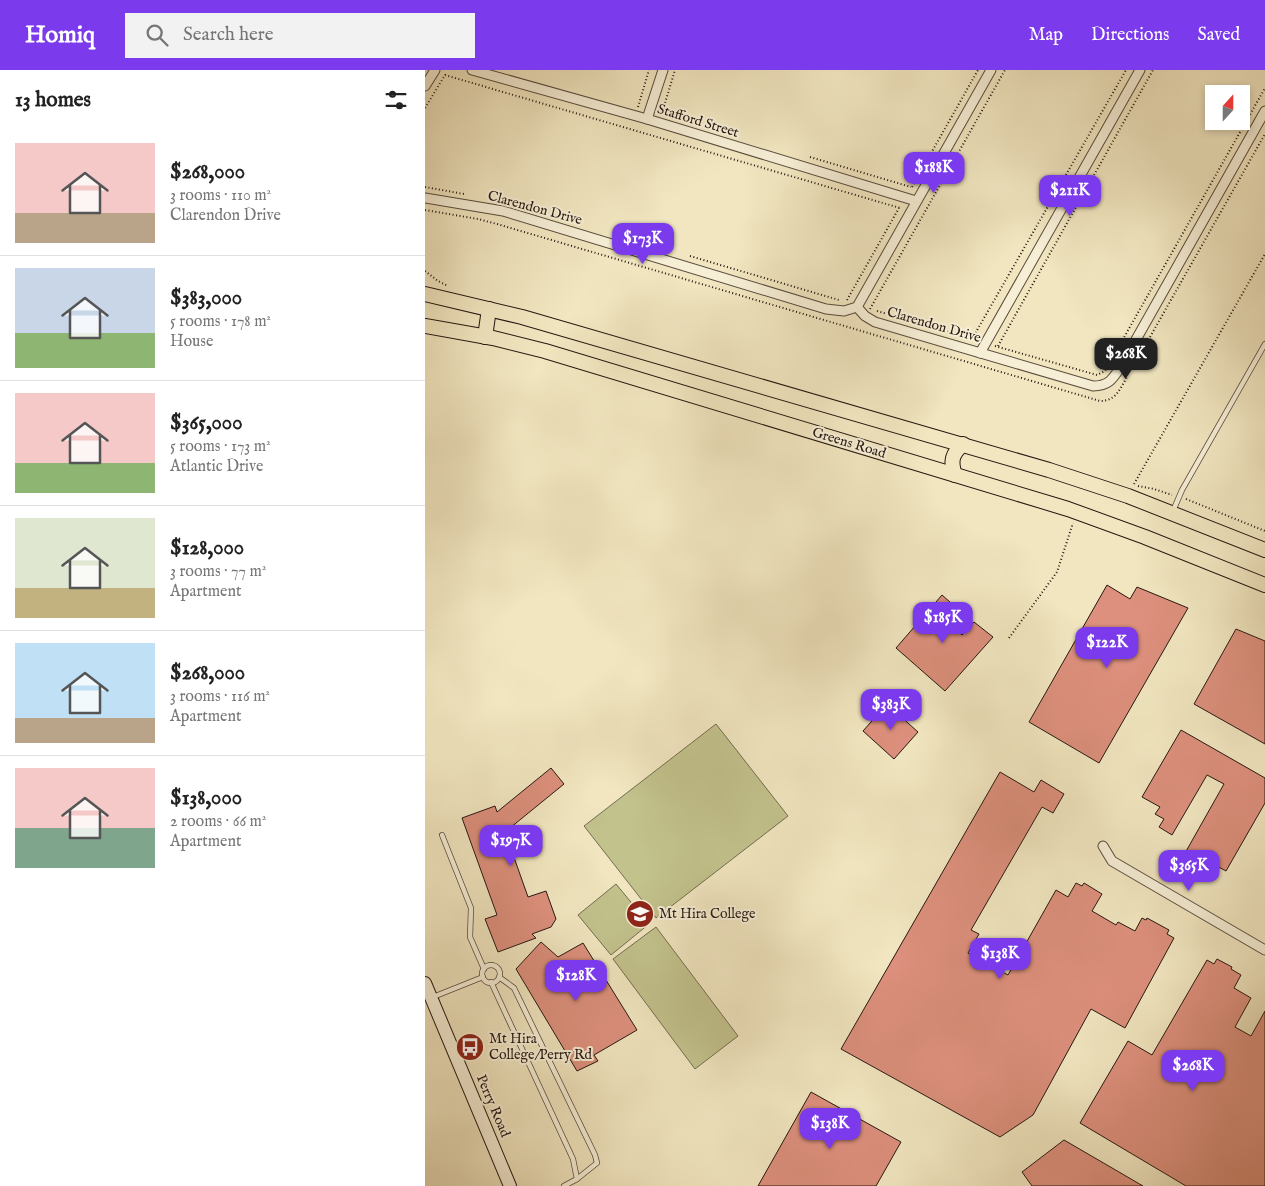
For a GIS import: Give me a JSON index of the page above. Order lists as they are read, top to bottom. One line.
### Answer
{"streets":{"main road":["Greens Road","Perry Road"],"street":["Stafford Street","Clarendon Drive"]},"places":{"school or university":["Mt Hira College"],"bus stop":["Mt Hira College/Perry Rd"]},"north":"top","page":{"header":"Homiq","search":"Search here","nav":["Map","Directions","Saved"],"heading":"13 homes","list":[{"name":"$268,000","note":"3 rooms · 110 m² · Clarendon Drive"},{"name":"$383,000","note":"5 rooms · 178 m² · House"},{"name":"$365,000","note":"5 rooms · 173 m² · Atlantic Drive"},{"name":"$128,000","note":"3 rooms · 77 m² · Apartment"},{"name":"$268,000","note":"3 rooms · 116 m² · Apartment"},{"name":"$138,000","note":"2 rooms · 66 m² · Apartment"}],"price":["$188K","$211K","$173K","$268K","$185K","$122K","$383K","$197K","$365K","$138K","$128K","$268K","$138K"]}}
